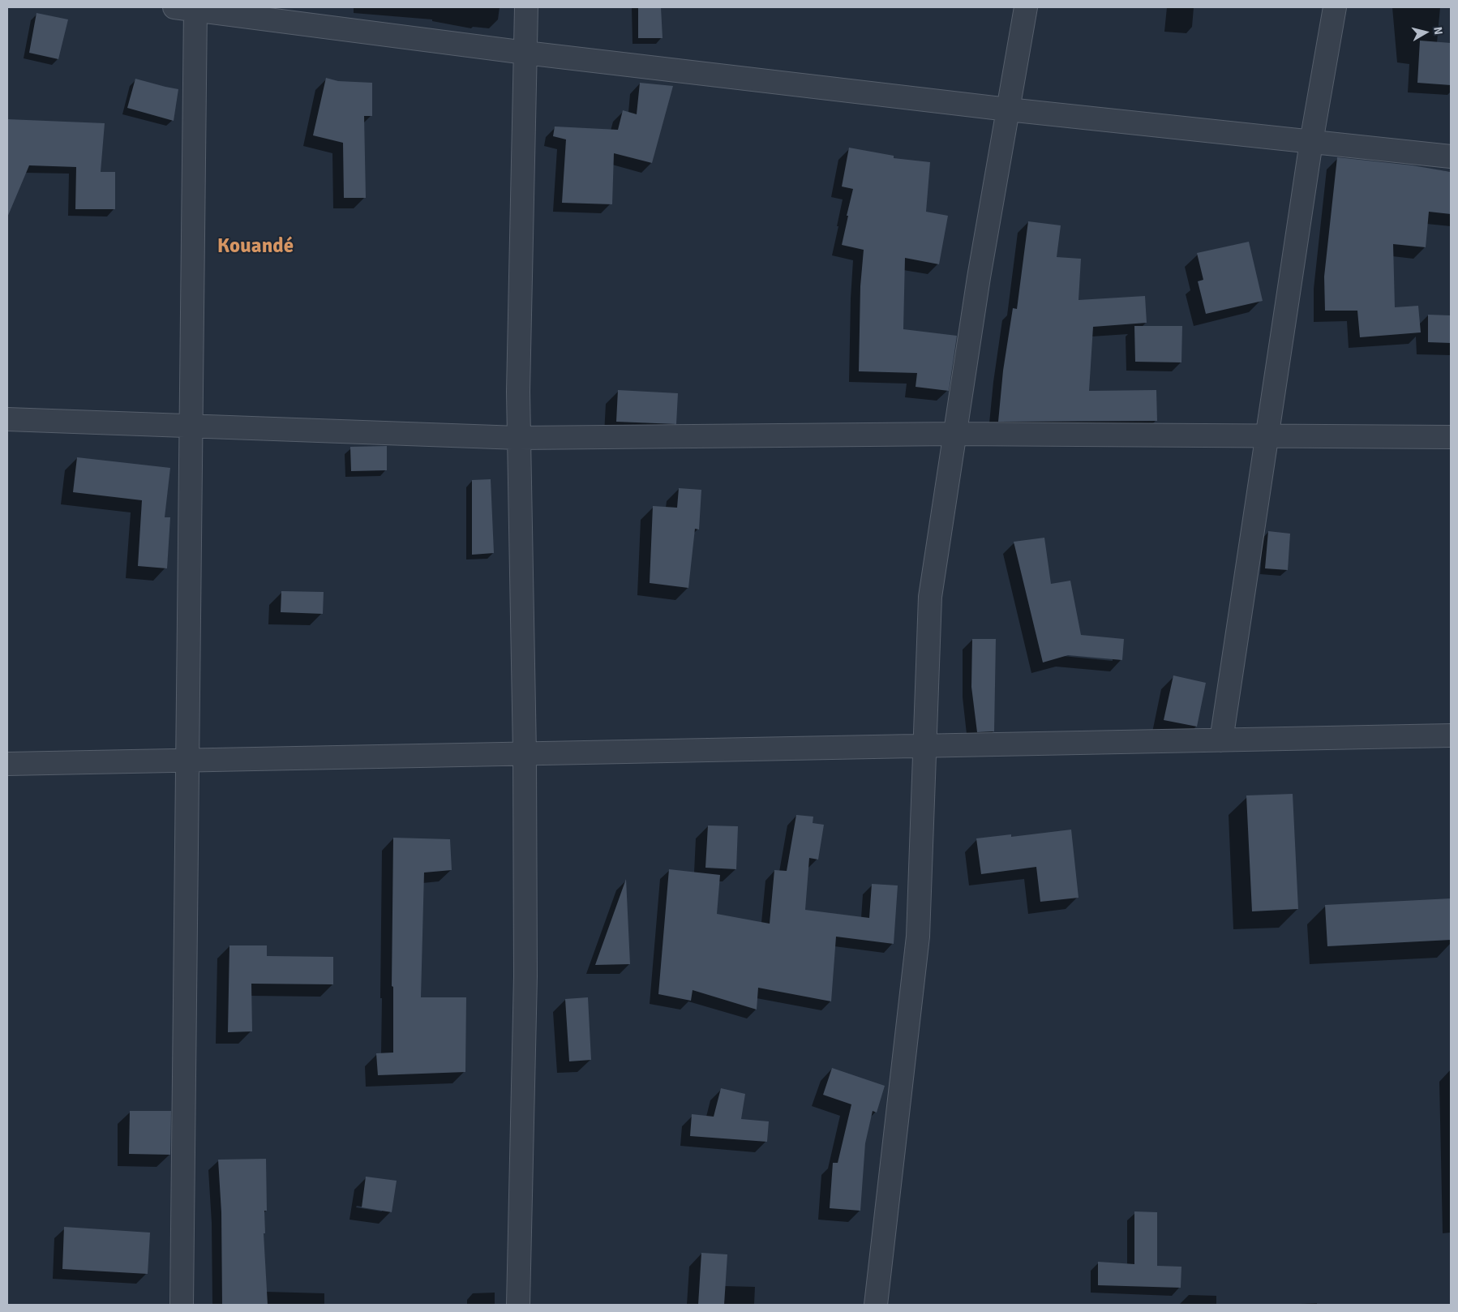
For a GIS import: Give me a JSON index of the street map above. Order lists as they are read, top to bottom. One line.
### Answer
{"districts":["Kouandé"],"north":"right"}
